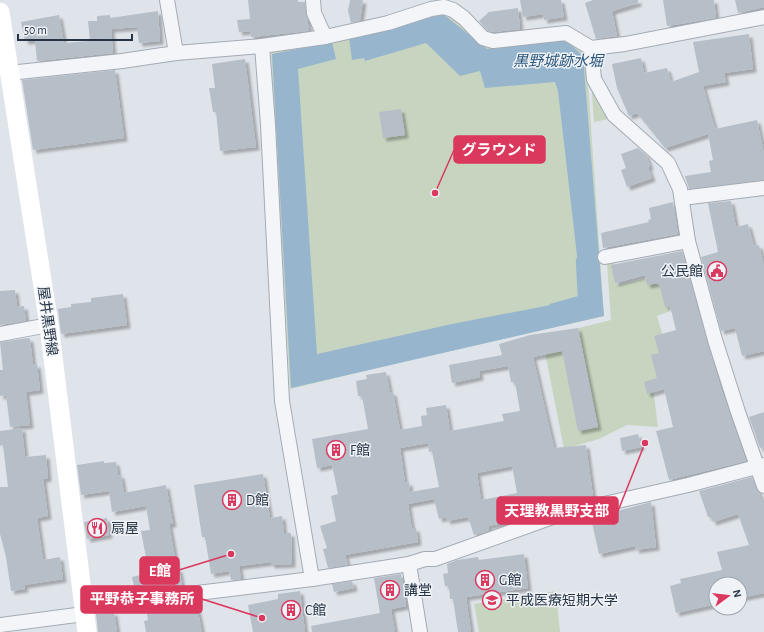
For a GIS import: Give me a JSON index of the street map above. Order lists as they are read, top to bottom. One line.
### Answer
{"streets":{"main road":["屋井黒野線"]},"water":["黒野城跡水堀"],"places":{"other":["グラウンド","天理教黒野支部","E館","平野恭子事務所"],"public building":["公民館"],"building":["F館","D館","G館","講堂","C館"],"restaurant":["扇屋"],"school or university":["平成医療短期大学"]},"scale_bar":"50 m","north":"right"}
